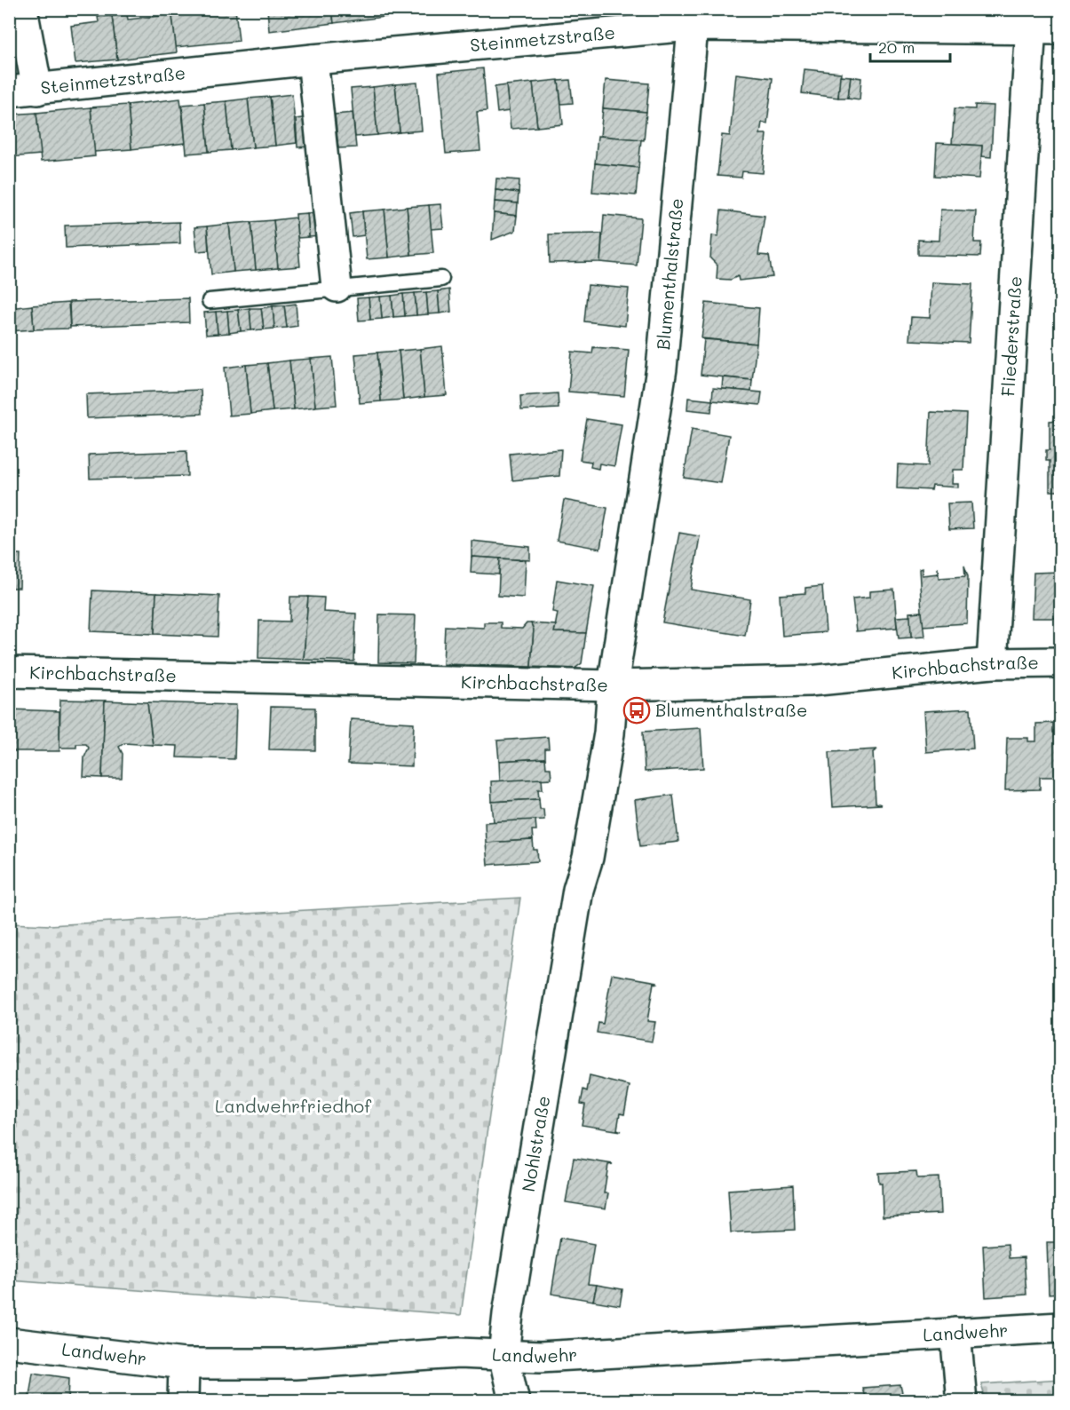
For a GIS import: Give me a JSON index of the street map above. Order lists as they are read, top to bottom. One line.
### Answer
{"streets":{"street":["Steinmetzstraße","Blumenthalstraße","Fliederstraße","Kirchbachstraße","Nohlstraße","Landwehr"]},"crossings":[["Steinmetzstraße","Blumenthalstraße"],["Steinmetzstraße","Fliederstraße"],["Blumenthalstraße","Kirchbachstraße"],["Blumenthalstraße","Nohlstraße"],["Fliederstraße","Kirchbachstraße"],["Nohlstraße","Landwehr"]],"parks":["Landwehrfriedhof"],"places":{"bus stop":["Blumenthalstraße"]},"scale_bar":"20 m"}
